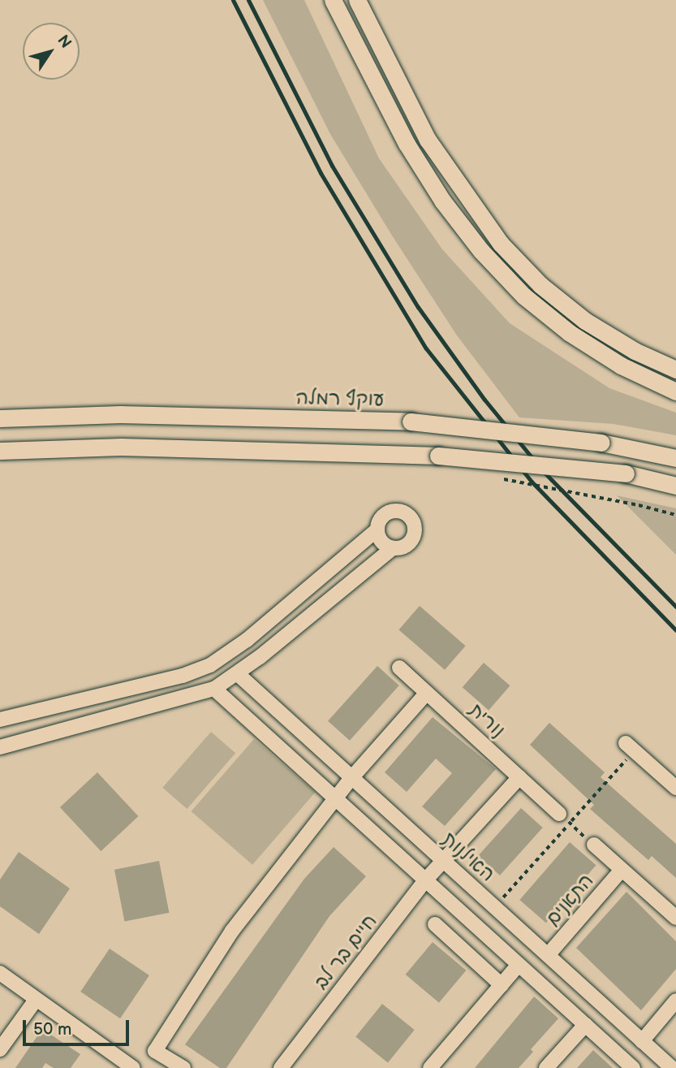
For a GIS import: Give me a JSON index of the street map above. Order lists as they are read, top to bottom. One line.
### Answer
{"streets":{"main road":["עוקף רמלה"],"street":["נורית","האילנות","התאנים","חיים בר לב"]},"crossings":[["האילנות","התאנים"],["האילנות","חיים בר לב"]],"scale_bar":"50 m","north":"top right"}
